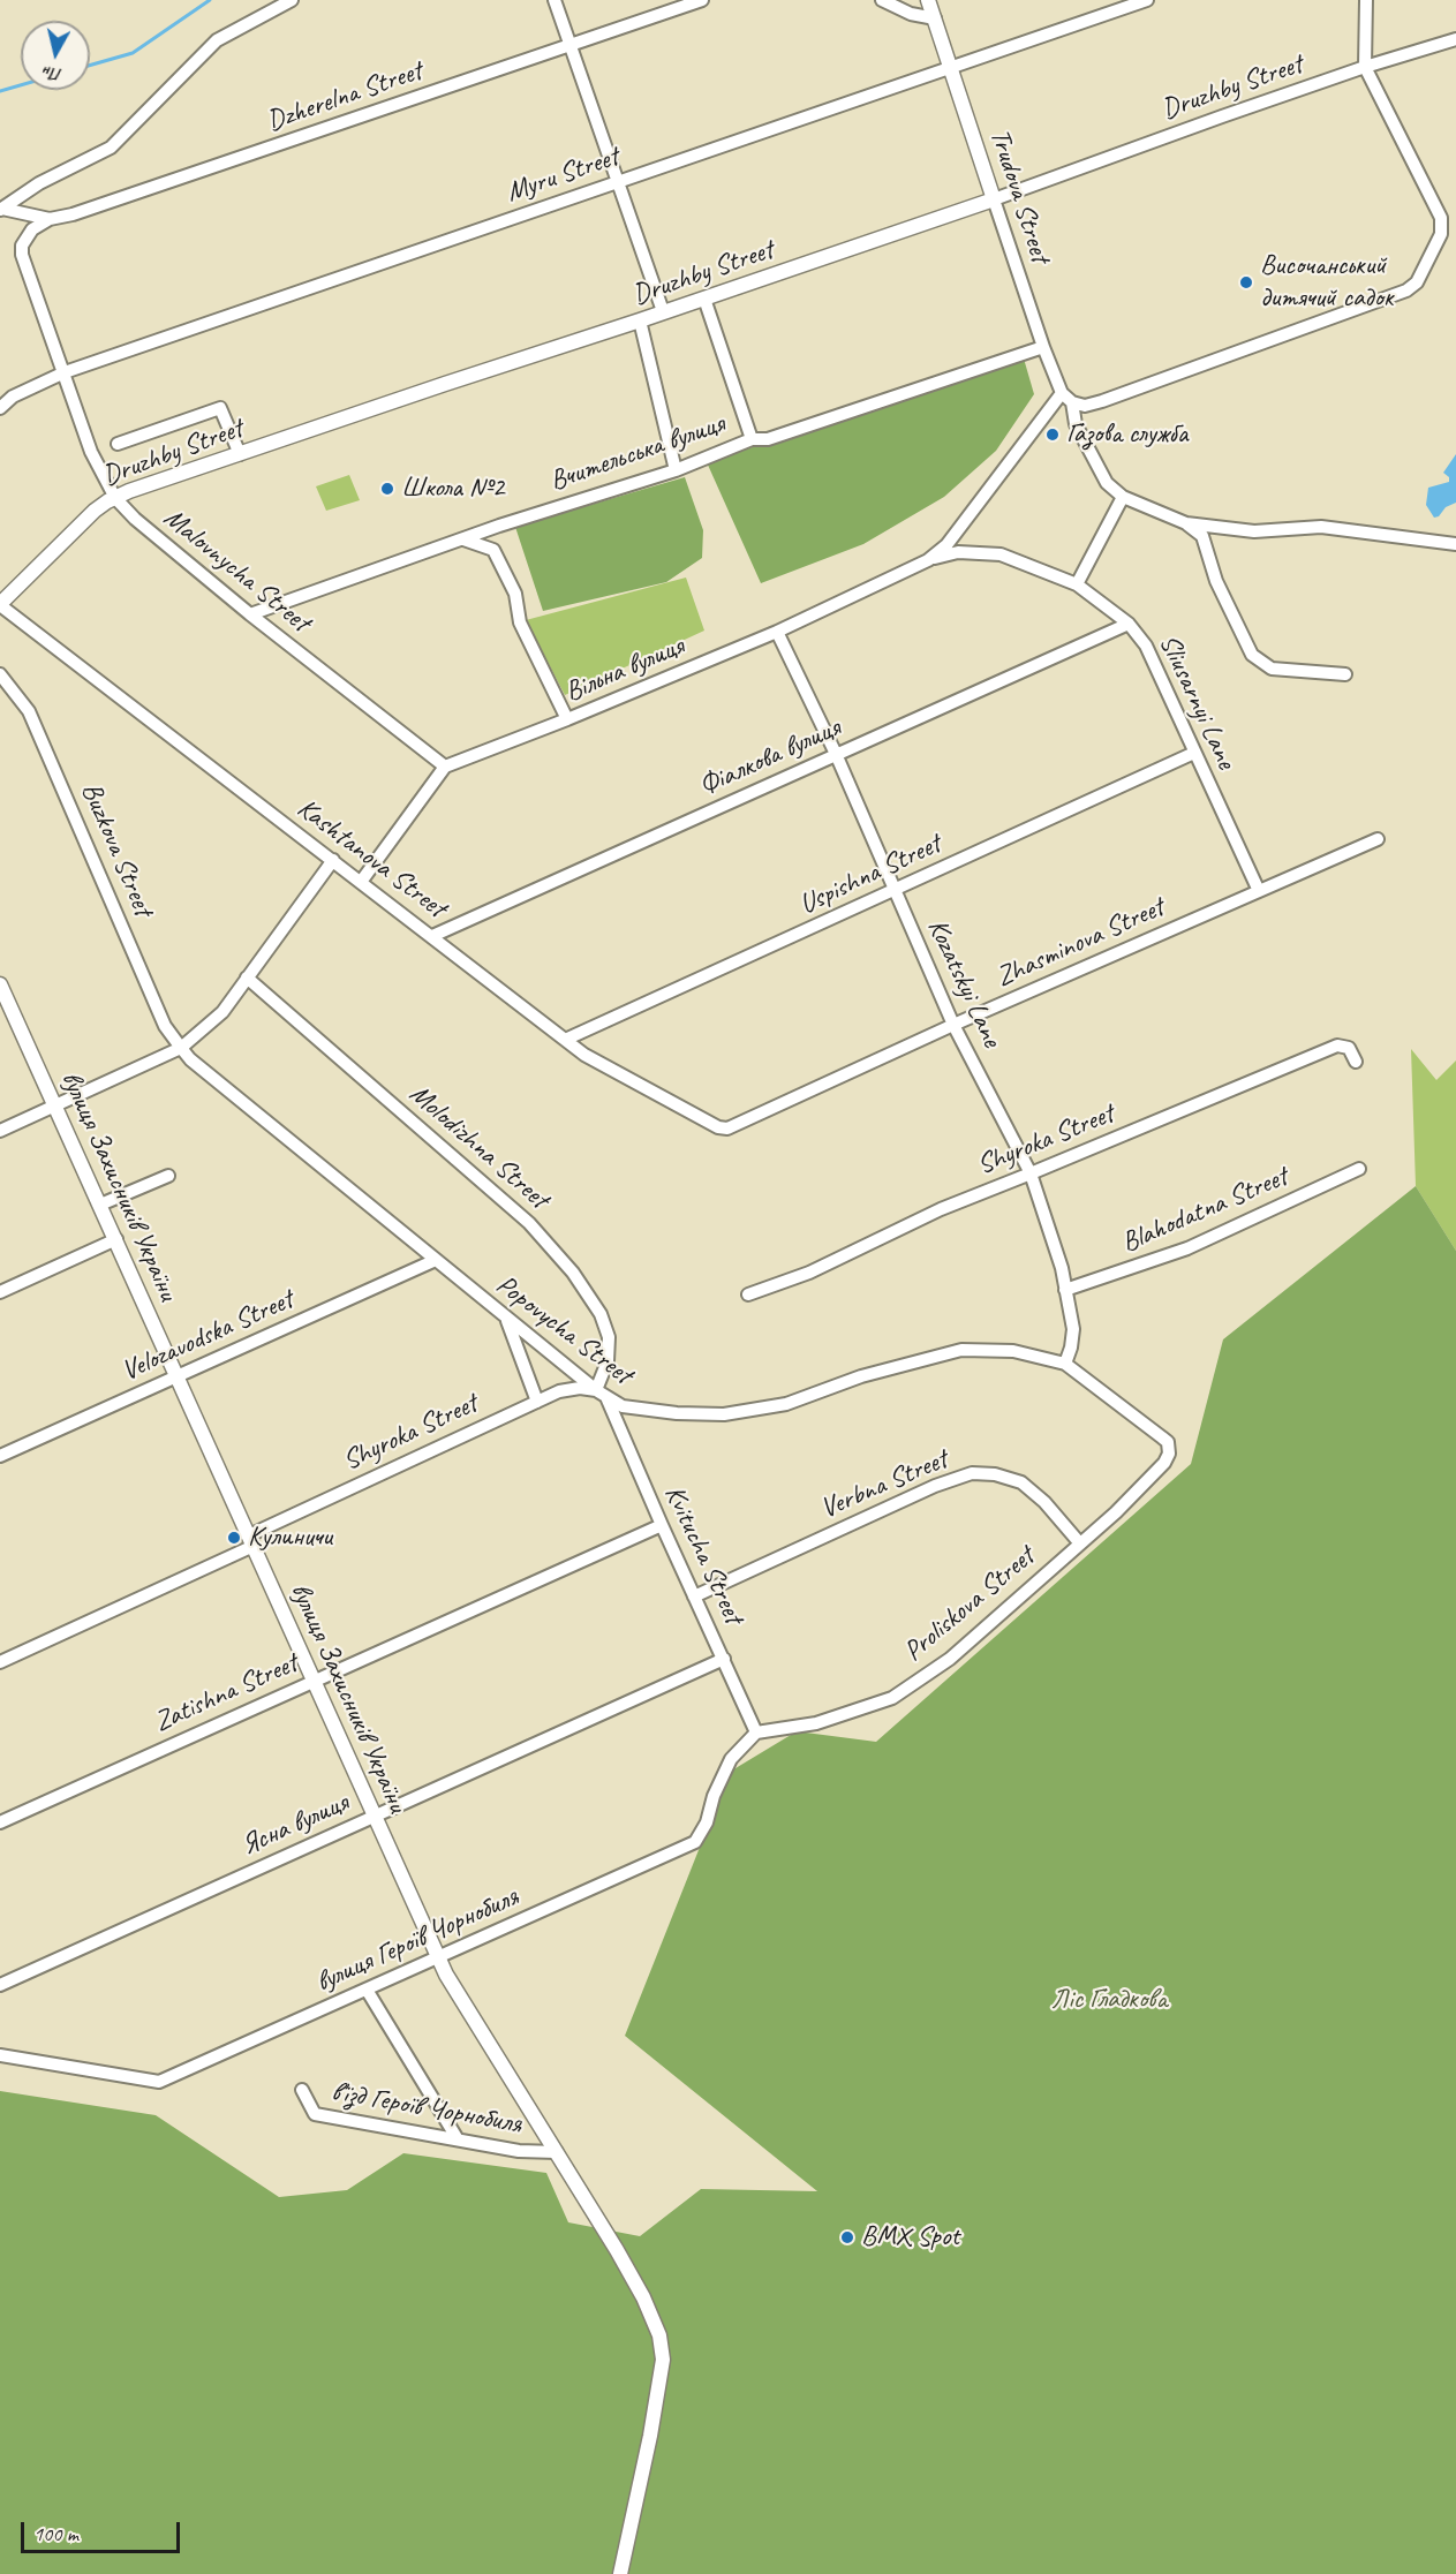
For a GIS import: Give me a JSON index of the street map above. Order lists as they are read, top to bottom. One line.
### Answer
{"streets":{"street":["Druzhby Street","Dzherelna Street","Myru Street","Trudova Street","Вчительська вулиця","Malovnycha Street","Вільна вулиця","Sliusarnyi Lane","Фіалкова вулиця","Buzkova Street","Kashtanova Street","Uspishna Street","Zhasminova Street","Kozatskyi Lane","Shyroka Street","Molodizhna Street","вулиця Захисників України","Blahodatna Street","Popovycha Street","Velozavodska Street","Verbna Street","Kvitucha Street","Proliskova Street","Zatishna Street","Ясна вулиця","вулиця Героїв Чорнобиля","в'їзд Героїв Чорнобиля"]},"crossings":[["Druzhby Street","Trudova Street"],["Druzhby Street","Malovnycha Street"],["Druzhby Street","Kashtanova Street"],["Dzherelna Street","Malovnycha Street"],["Myru Street","Trudova Street"],["Myru Street","Malovnycha Street"],["Trudova Street","Вчительська вулиця"],["Trudova Street","Вільна вулиця"],["Вчительська вулиця","Malovnycha Street"],["Malovnycha Street","Вільна вулиця"],["Вільна вулиця","Sliusarnyi Lane"],["Вільна вулиця","Kozatskyi Lane"],["Sliusarnyi Lane","Фіалкова вулиця"],["Sliusarnyi Lane","Uspishna Street"],["Sliusarnyi Lane","Zhasminova Street"],["Фіалкова вулиця","Kashtanova Street"],["Фіалкова вулиця","Kozatskyi Lane"],["Buzkova Street","Popovycha Street"],["Kashtanova Street","Uspishna Street"],["Kashtanova Street","Zhasminova Street"],["Uspishna Street","Kozatskyi Lane"],["Zhasminova Street","Kozatskyi Lane"],["Kozatskyi Lane","Shyroka Street"],["Kozatskyi Lane","Blahodatna Street"],["Kozatskyi Lane","Popovycha Street"],["Shyroka Street","Molodizhna Street"],["Shyroka Street","вулиця Захисників України"],["Shyroka Street","Popovycha Street"],["Shyroka Street","Kvitucha Street"],["Molodizhna Street","Popovycha Street"],["Molodizhna Street","Kvitucha Street"],["вулиця Захисників України","Velozavodska Street"],["вулиця Захисників України","Zatishna Street"],["вулиця Захисників України","Ясна вулиця"],["вулиця Захисників України","вулиця Героїв Чорнобиля"],["вулиця Захисників України","в'їзд Героїв Чорнобиля"],["Popovycha Street","Velozavodska Street"],["Popovycha Street","Kvitucha Street"],["Popovycha Street","Proliskova Street"],["Verbna Street","Kvitucha Street"],["Verbna Street","Proliskova Street"],["Kvitucha Street","Proliskova Street"],["Kvitucha Street","Zatishna Street"],["Kvitucha Street","Ясна вулиця"],["Kvitucha Street","вулиця Героїв Чорнобиля"],["Proliskova Street","вулиця Героїв Чорнобиля"]],"parks":["Ліс Гладкова"],"places":["Височанський дитячий садок","Газова служба","Школа №2","Кулиничи","BMX Spot"],"scale_bar":"100 m","north":"bottom"}
